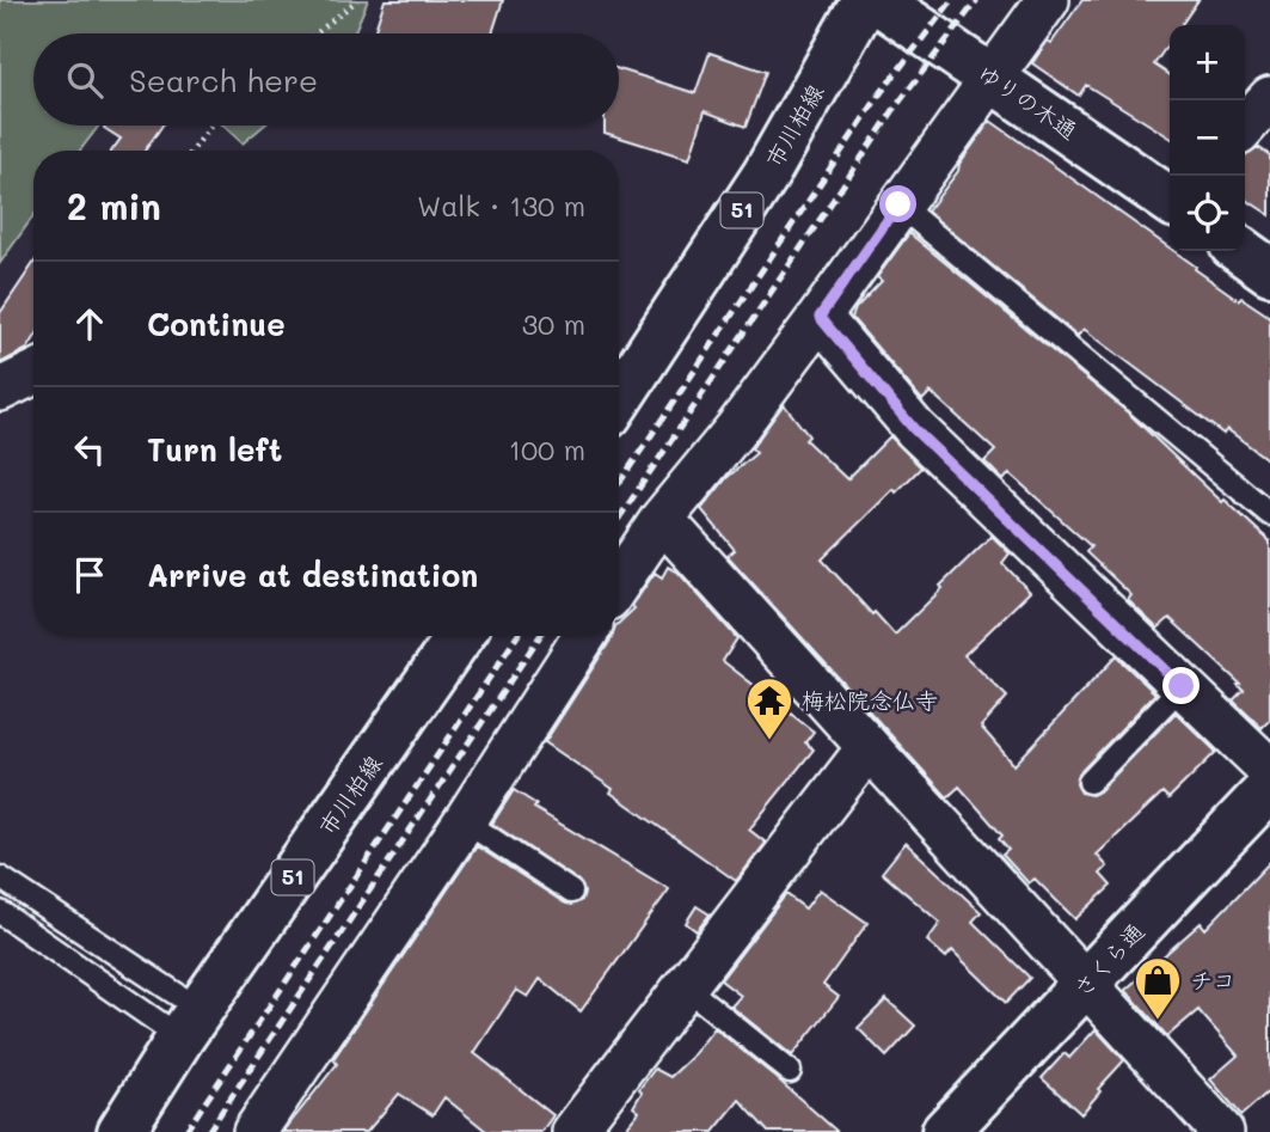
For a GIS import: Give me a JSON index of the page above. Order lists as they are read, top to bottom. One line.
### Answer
{"streets":{"main road":["ゆりの木通","市川柏線","51","さくら通"]},"places":{"temple":["梅松院念仏寺"],"shop":["チコ"]},"page":{"map_buttons":["+","−"],"search":"Search here","heading":["2 min","Walk · 130 m"],"list":[["Continue","30 m"],["Turn left","100 m"],"Arrive at destination"]}}
